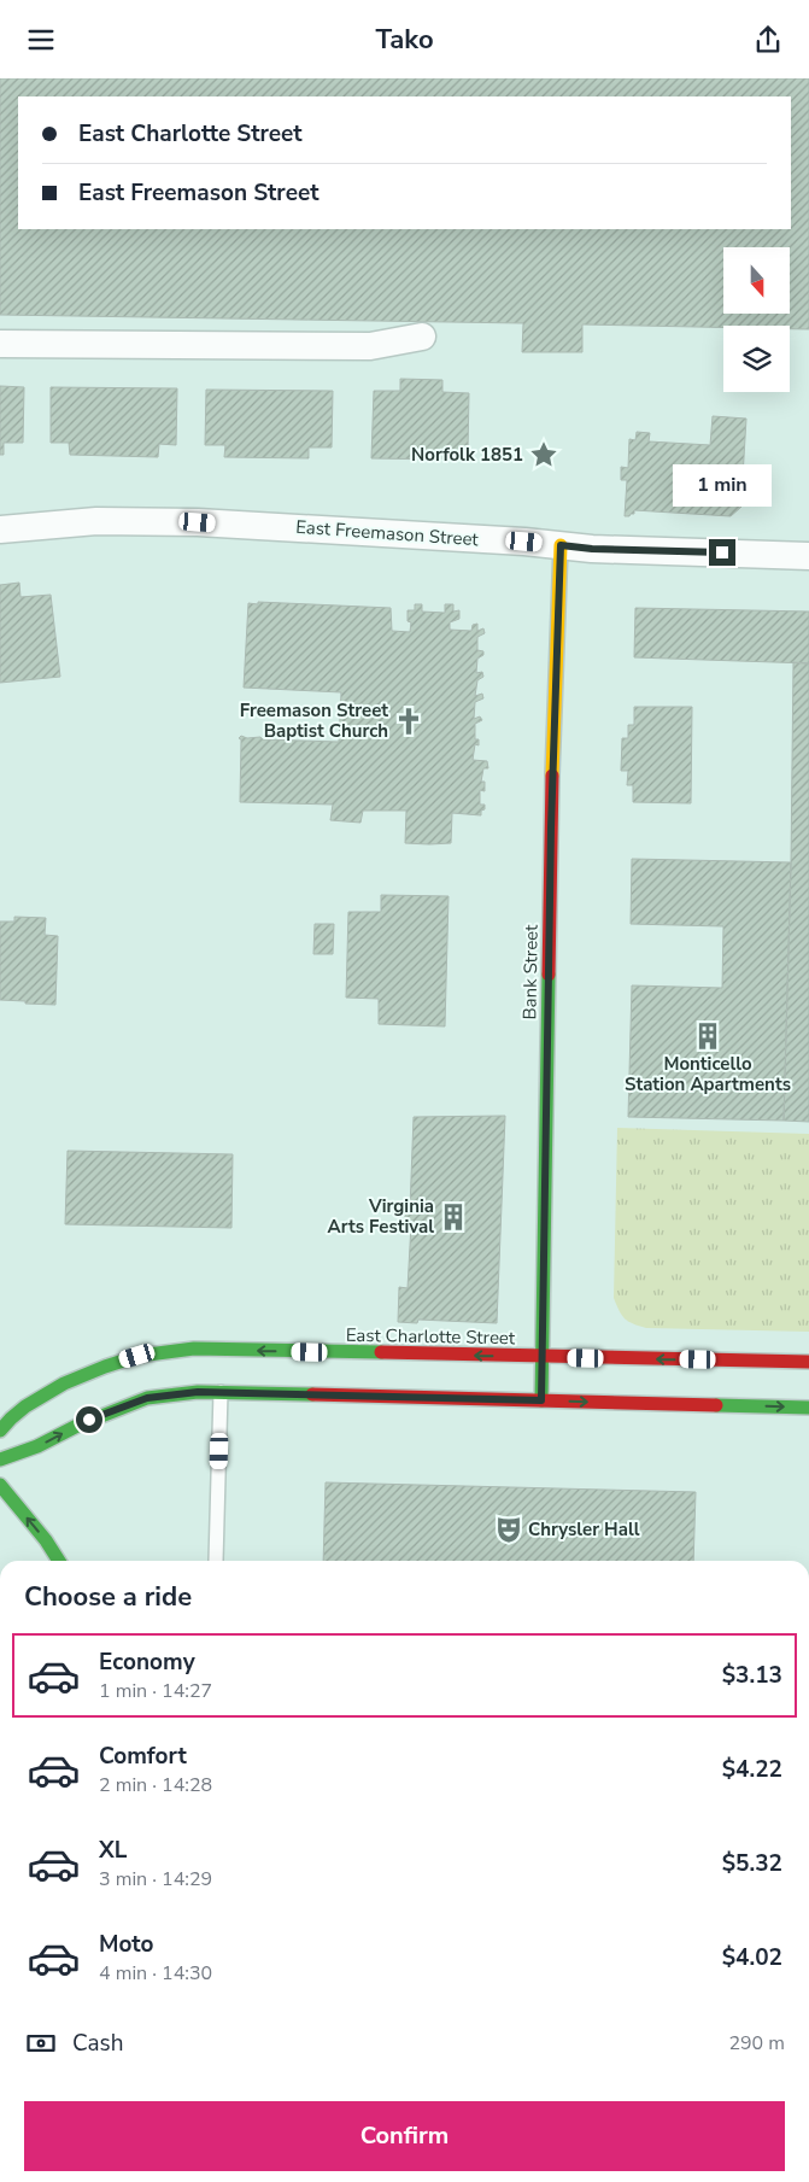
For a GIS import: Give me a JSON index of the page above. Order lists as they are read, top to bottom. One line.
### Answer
{"streets":{"street":["East Freemason Street","Bank Street","East Charlotte Street"]},"crossings":[["East Freemason Street","Bank Street"],["Bank Street","East Charlotte Street"]],"places":{"place":["Norfolk 1851"],"church":["Freemason Street Baptist Church"],"building":["Monticello Station Apartments","Virginia Arts Festival"],"theatre":["Chrysler Hall"]},"north":"bottom","page":{"header":"Tako","banner":["East Charlotte Street","East Freemason Street"],"bubble":"1 min","heading":"Choose a ride","list":[{"name":"Economy","note":"1 min · 14:27","value":"$3.13"},{"name":"Comfort","note":"2 min · 14:28","value":"$4.22"},{"name":"XL","note":"3 min · 14:29","value":"$5.32"},{"name":"Moto","note":"4 min · 14:30","value":"$4.02"}],"pay":["Cash","290 m"],"buttons":"Confirm"}}
